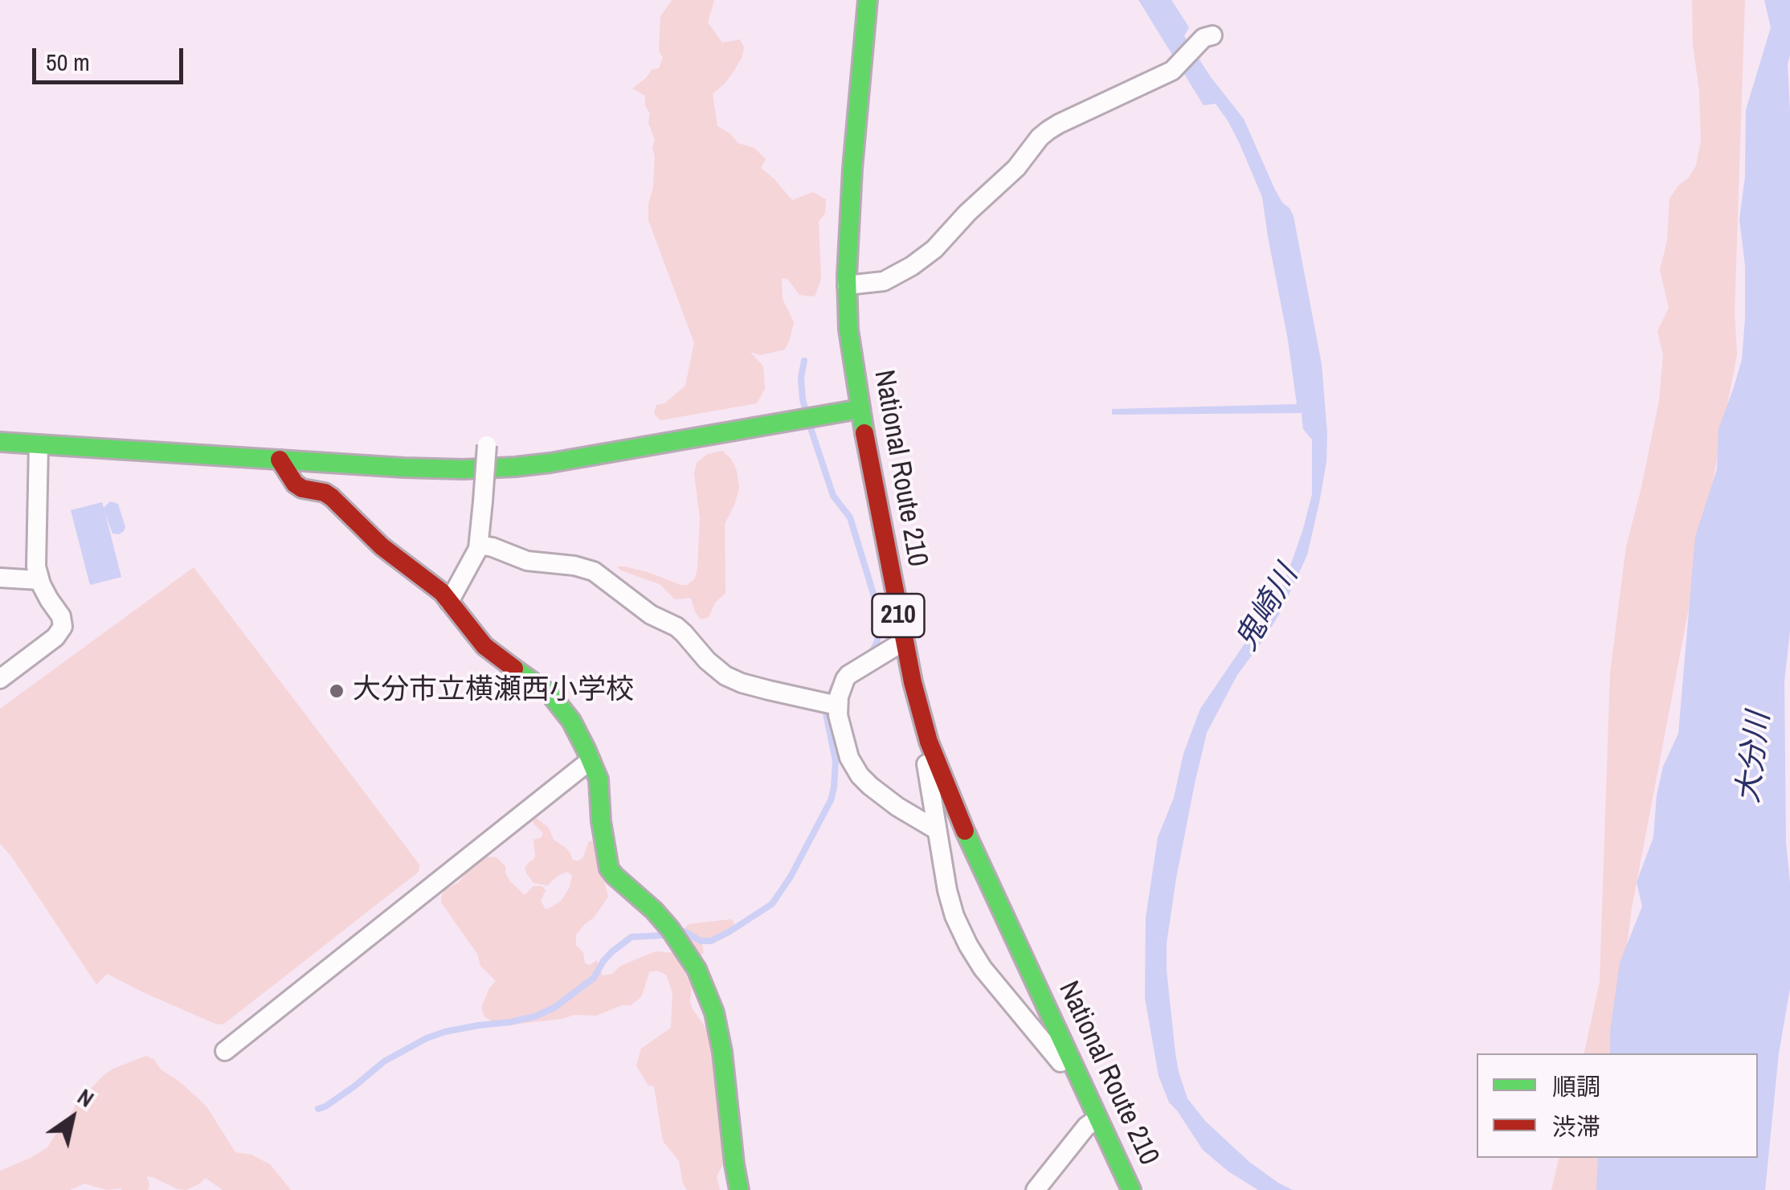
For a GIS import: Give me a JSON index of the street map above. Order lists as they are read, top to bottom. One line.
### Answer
{"streets":{"main road":["National Route 210","210"]},"water":["鬼崎川","大分川"],"places":["大分市立横瀬西小学校"],"legend":["順調","渋滞"],"scale_bar":"50 m","north":"top right"}
